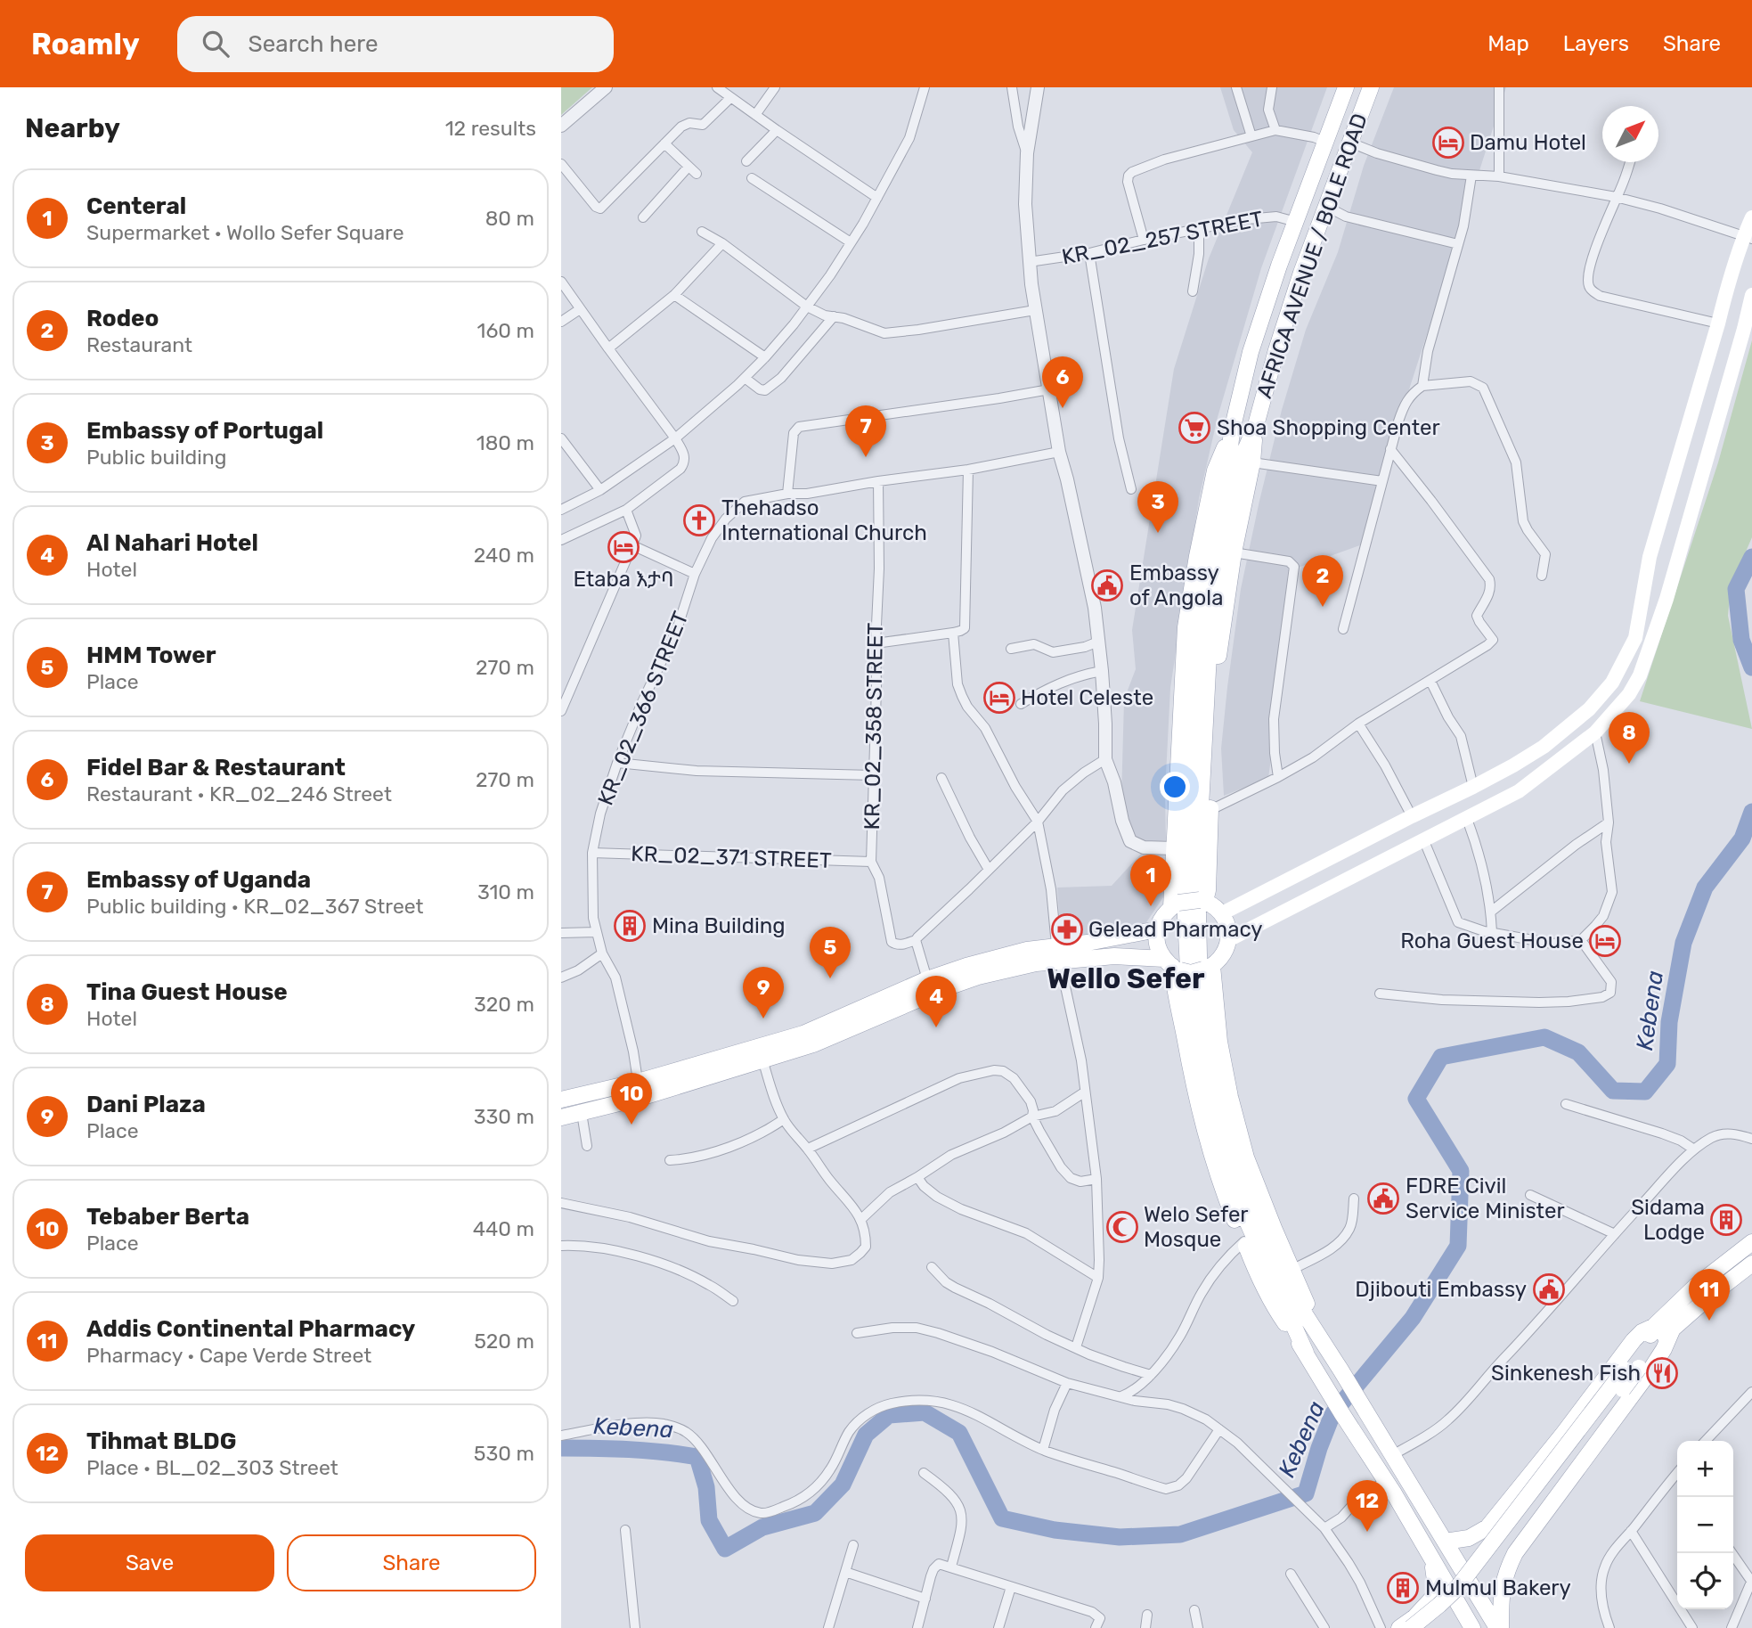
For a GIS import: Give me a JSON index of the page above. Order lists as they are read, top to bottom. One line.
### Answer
{"streets":{"main road":["AFRICA AVENUE / BOLE ROAD"],"street":["KR_02_257 STREET","KR_02_366 STREET","KR_02_358 STREET","KR_02_371 STREET"]},"crossings":[["KR_02_257 STREET","AFRICA AVENUE / BOLE ROAD"],["KR_02_366 STREET","KR_02_371 STREET"],["KR_02_358 STREET","KR_02_371 STREET"]],"districts":["Wello Sefer"],"water":["Kebena"],"places":{"hotel":["Damu Hotel","Etaba እታባ","Hotel Celeste","Roha Guest House"],"supermarket":["Shoa Shopping Center"],"church":["Thehadso International Church"],"public building":["Embassy of Angola","FDRE Civil Service Minister","Djibouti Embassy"],"building":["Mina Building","Sidama Lodge","Mulmul Bakery"],"pharmacy":["Gelead Pharmacy"],"mosque":["Welo Sefer Mosque"],"restaurant":["Sinkenesh Fish"]},"north":"top right","page":{"header":"Roamly","search":"Search here","nav":["Map","Layers","Share"],"heading":["Nearby","12 results"],"list":[{"mark":"1","name":"Centeral","note":"Supermarket · Wollo Sefer Square","value":"80 m"},{"mark":"2","name":"Rodeo","note":"Restaurant","value":"160 m"},{"mark":"3","name":"Embassy of Portugal","note":"Public building","value":"180 m"},{"mark":"4","name":"Al Nahari Hotel","note":"Hotel","value":"240 m"},{"mark":"5","name":"HMM Tower","note":"Place","value":"270 m"},{"mark":"6","name":"Fidel Bar & Restaurant","note":"Restaurant · KR_02_246 Street","value":"270 m"},{"mark":"7","name":"Embassy of Uganda","note":"Public building · KR_02_367 Street","value":"310 m"},{"mark":"8","name":"Tina Guest House","note":"Hotel","value":"320 m"},{"mark":"9","name":"Dani Plaza","note":"Place","value":"330 m"},{"mark":"10","name":"Tebaber Berta","note":"Place","value":"440 m"},{"mark":"11","name":"Addis Continental Pharmacy","note":"Pharmacy · Cape Verde Street","value":"520 m"},{"mark":"12","name":"Tihmat BLDG","note":"Place · BL_02_303 Street","value":"530 m"}],"pins":["6","7","3","2","8","1","5","9","4","10","11","12"],"map_buttons":["+","−"],"buttons":["Save","Share"]}}
